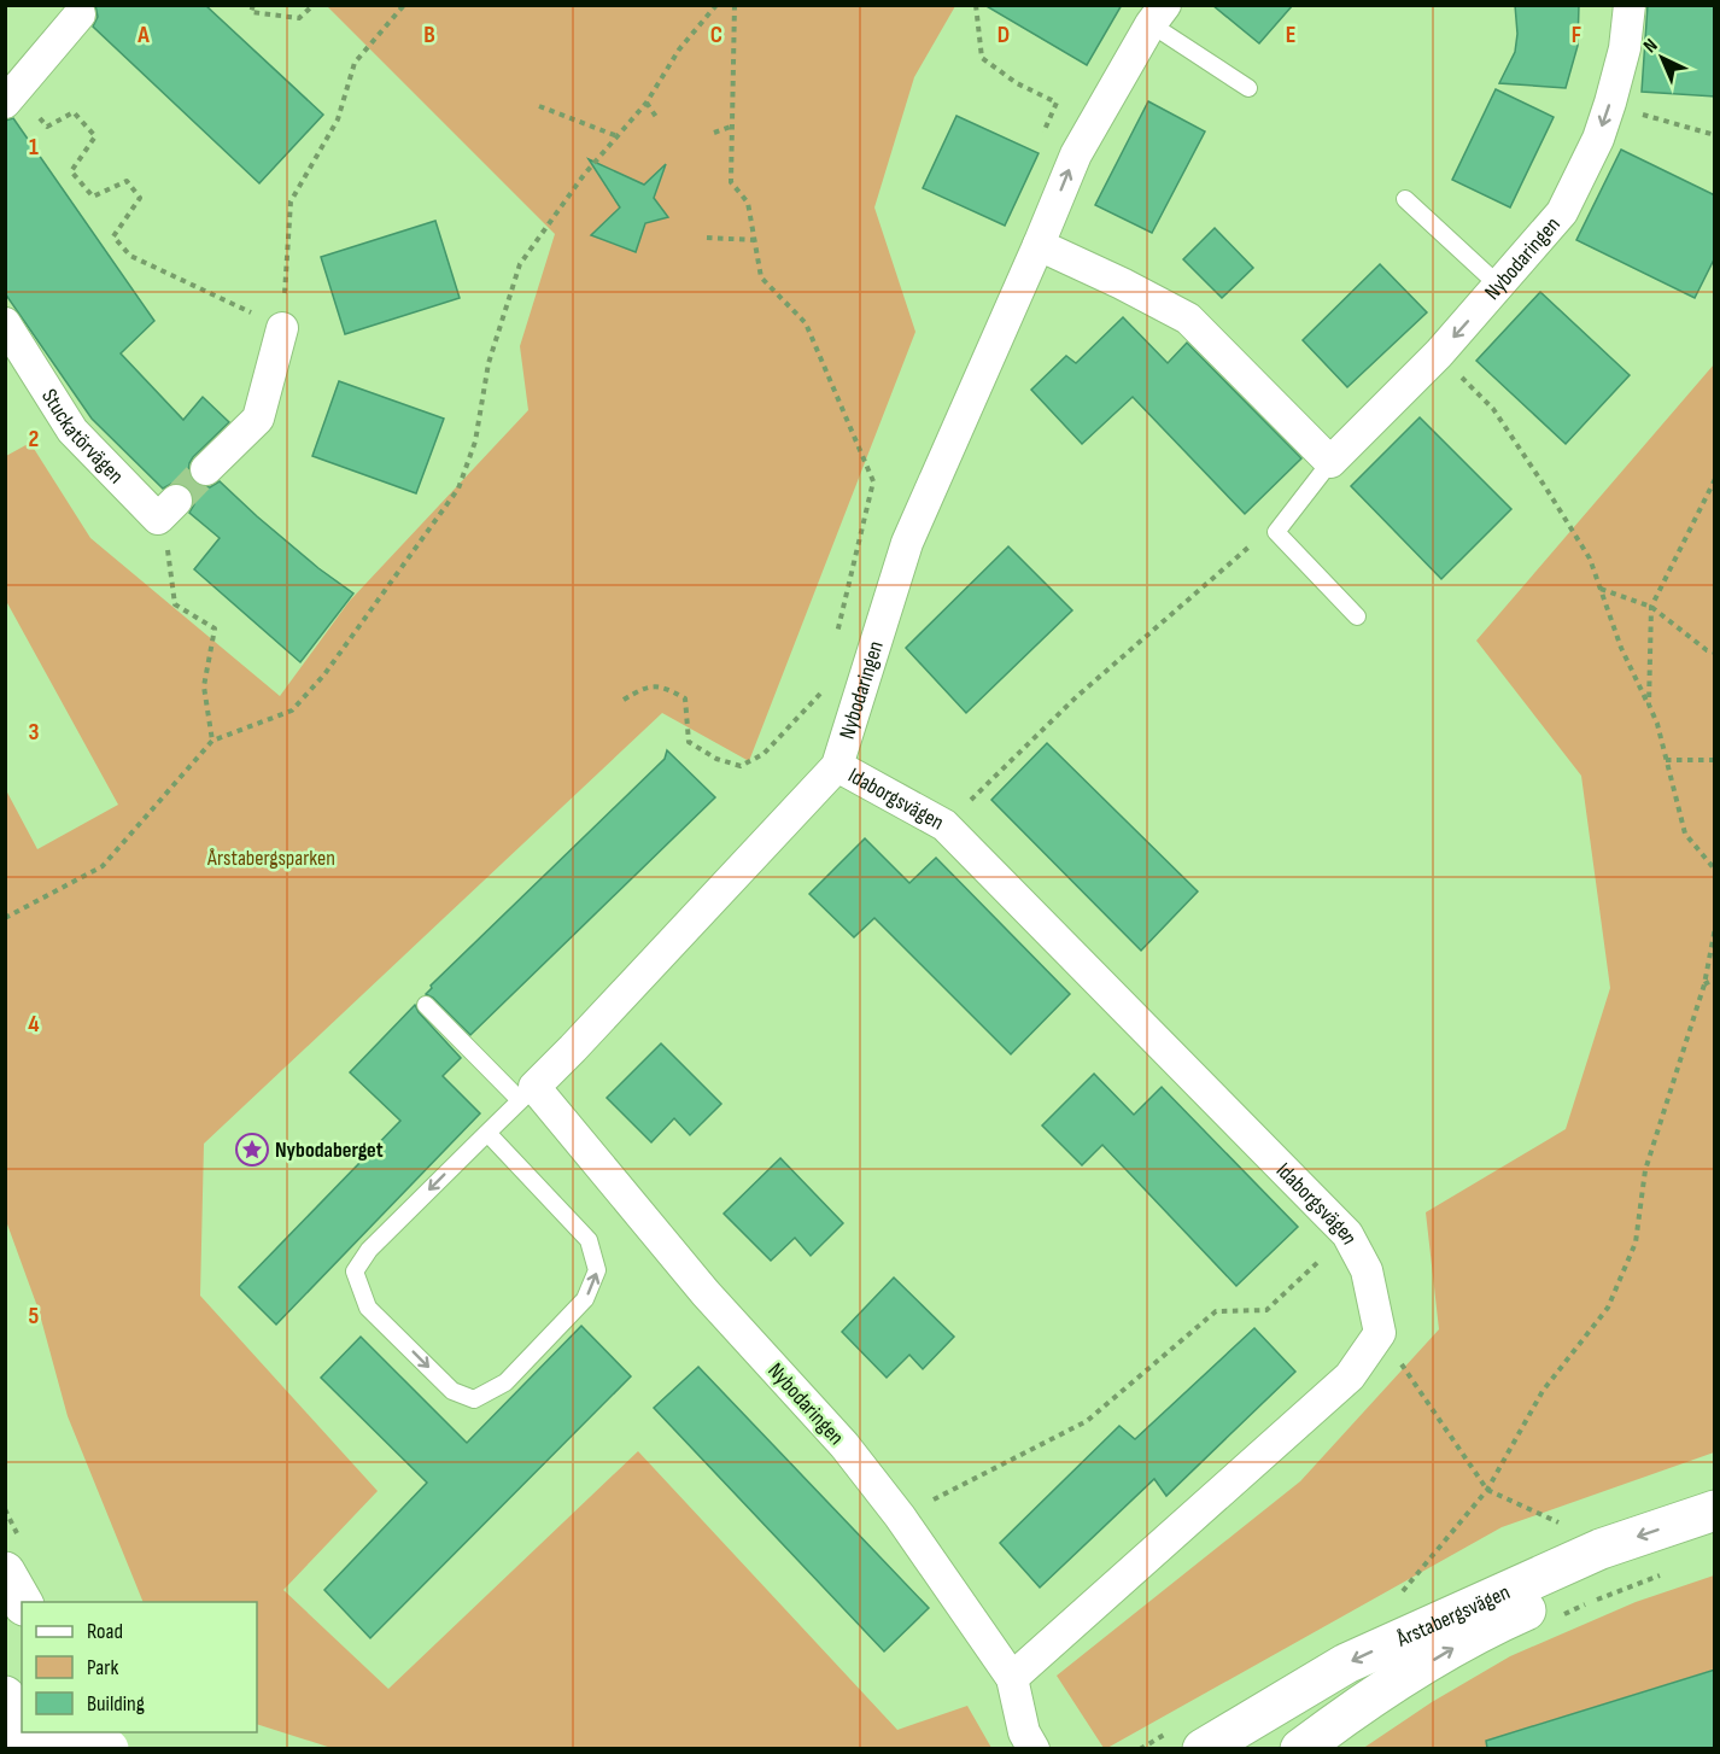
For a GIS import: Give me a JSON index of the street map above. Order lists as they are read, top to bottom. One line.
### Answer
{"streets":{"main road":["Årstabergsvägen"],"street":["Nybodaringen","Stuckatörvägen","Idaborgsvägen"]},"crossings":[["Nybodaringen","Idaborgsvägen"]],"parks":["Årstabergsparken"],"places":{"place":["Nybodaberget"]},"legend":["Road","Park","Building"],"north":"top left","grid":{"columns":["A","B","C","D","E","F"],"rows":["1","2","3","4","5"]}}
